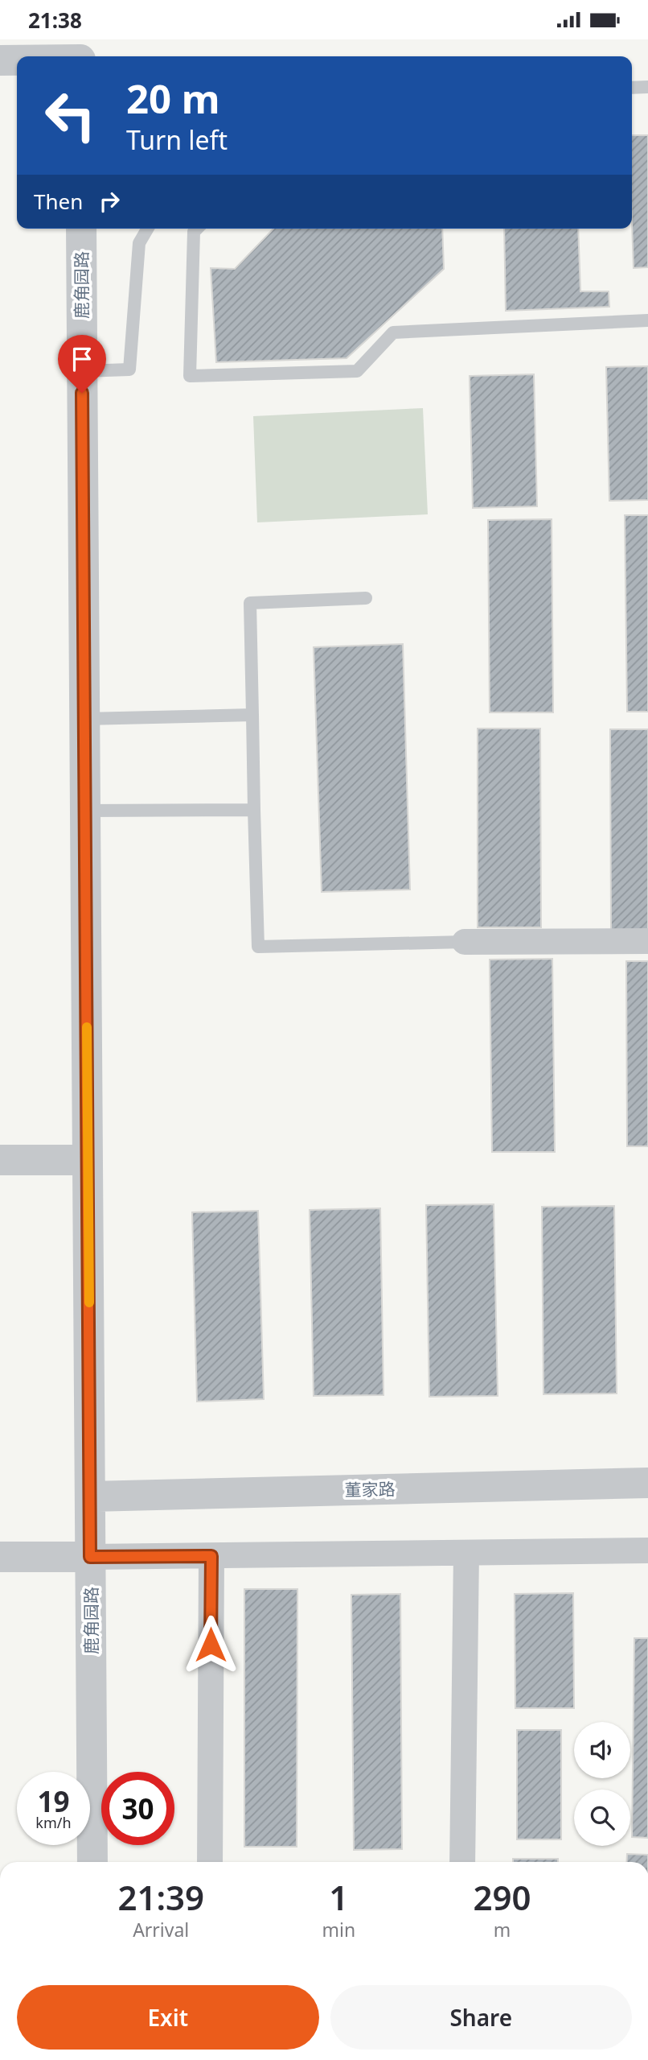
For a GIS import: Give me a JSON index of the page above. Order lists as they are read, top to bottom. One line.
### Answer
{"streets":{"street":["鹿角园路","董家路"]},"crossings":[["鹿角园路","董家路"]],"page":{"status":"21:38","turn":["20 m","Turn left"],"then":"Then","speed":"19 km/h","limit":"30","eta":["21:39","Arrival","1","min","290","m"],"buttons":["Exit","Share"]}}
